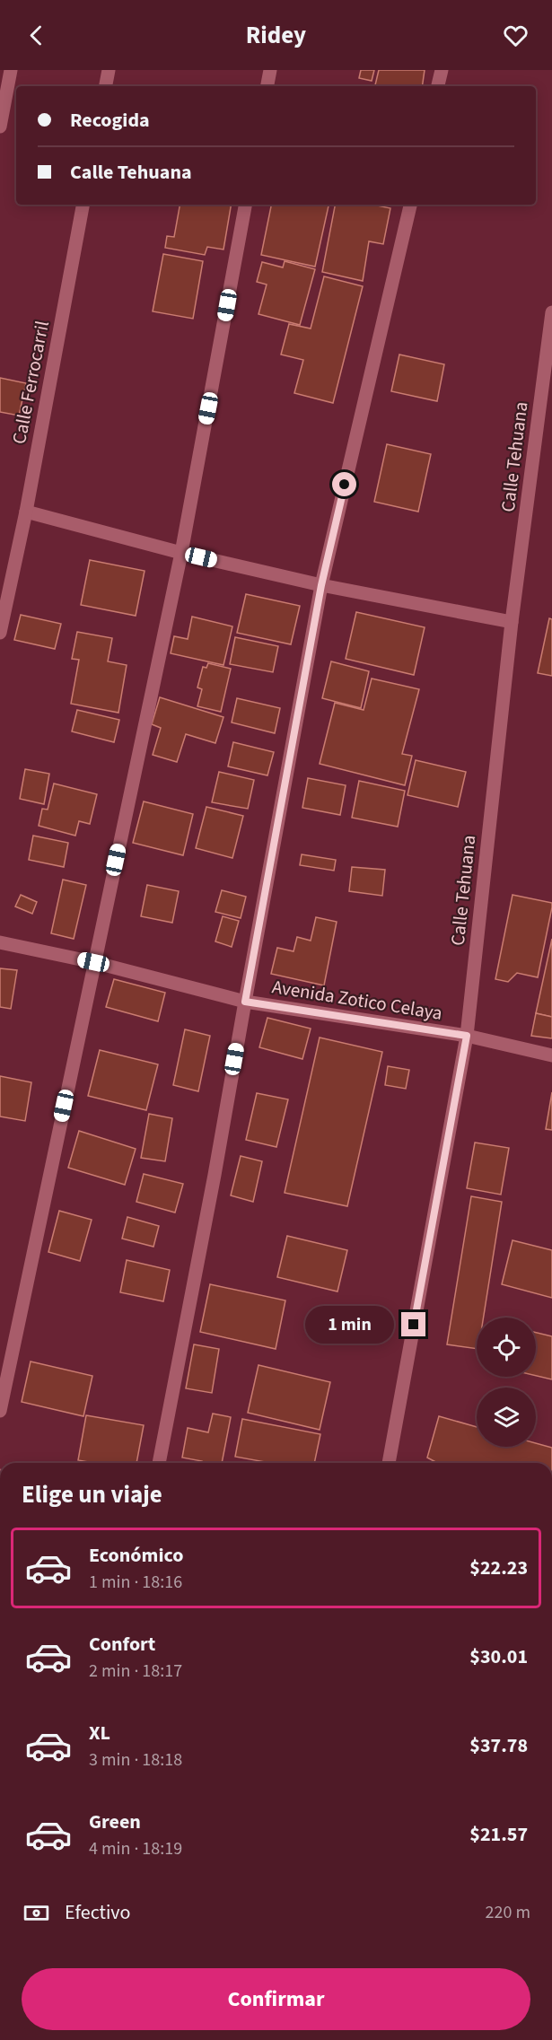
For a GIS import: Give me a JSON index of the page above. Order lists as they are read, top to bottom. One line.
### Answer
{"streets":{"street":["Calle Ferrocarril","Calle Tehuana","Avenida Zotico Celaya"]},"crossings":[["Calle Tehuana","Avenida Zotico Celaya"]],"page":{"header":"Ridey","banner":["Recogida","Calle Tehuana"],"bubble":"1 min","heading":"Elige un viaje","list":[{"name":"Económico","note":"1 min · 18:16","value":"$22.23"},{"name":"Confort","note":"2 min · 18:17","value":"$30.01"},{"name":"XL","note":"3 min · 18:18","value":"$37.78"},{"name":"Green","note":"4 min · 18:19","value":"$21.57"}],"pay":["Efectivo","220 m"],"buttons":"Confirmar"}}
